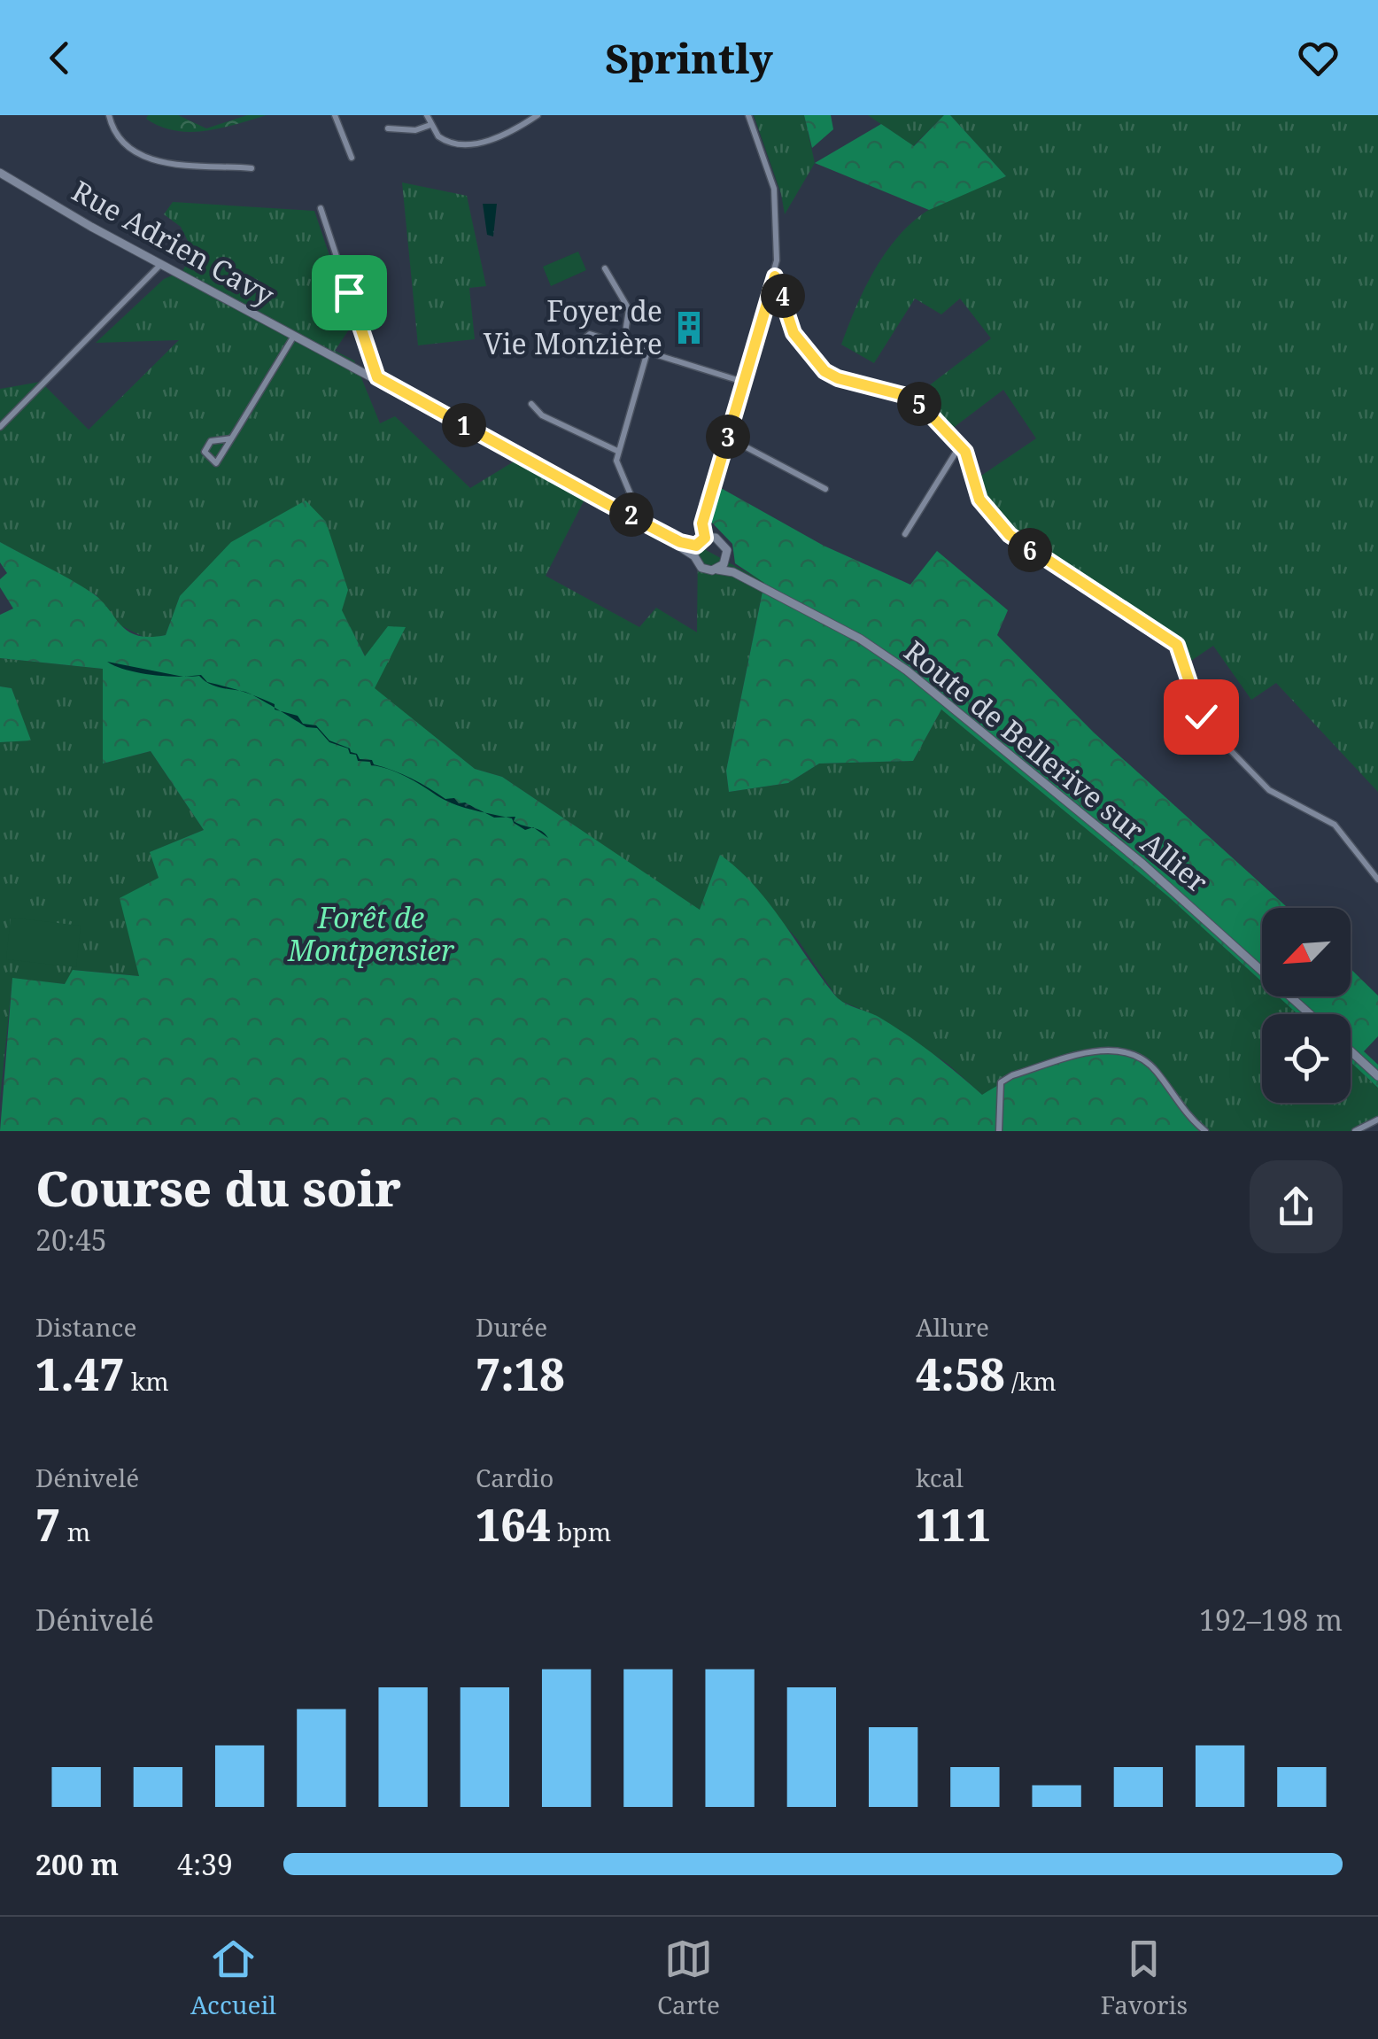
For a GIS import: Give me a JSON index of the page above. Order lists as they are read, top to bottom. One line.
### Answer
{"streets":{"main road":["Rue Adrien Cavy","Route de Bellerive sur Allier"]},"crossings":[["Rue Adrien Cavy","Route de Bellerive sur Allier"]],"parks":["Forêt de Montpensier"],"places":{"building":["Foyer de Vie Monzière"]},"north":"bottom left","page":{"header":"Sprintly","pins":["4","5","1","3","2","6"],"heading":["Course du soir","20:45"],"stats":[["Distance","1.47 km"],["Durée","7:18"],["Allure","4:58 /km"],["Dénivelé","7 m"],["Cardio","164 bpm"],["kcal","111"]],"chart":["Dénivelé","192–198 m"],"list":[{"name":"200 m","note":"4:39"}],"tabs":["Accueil","Carte","Favoris"]}}
